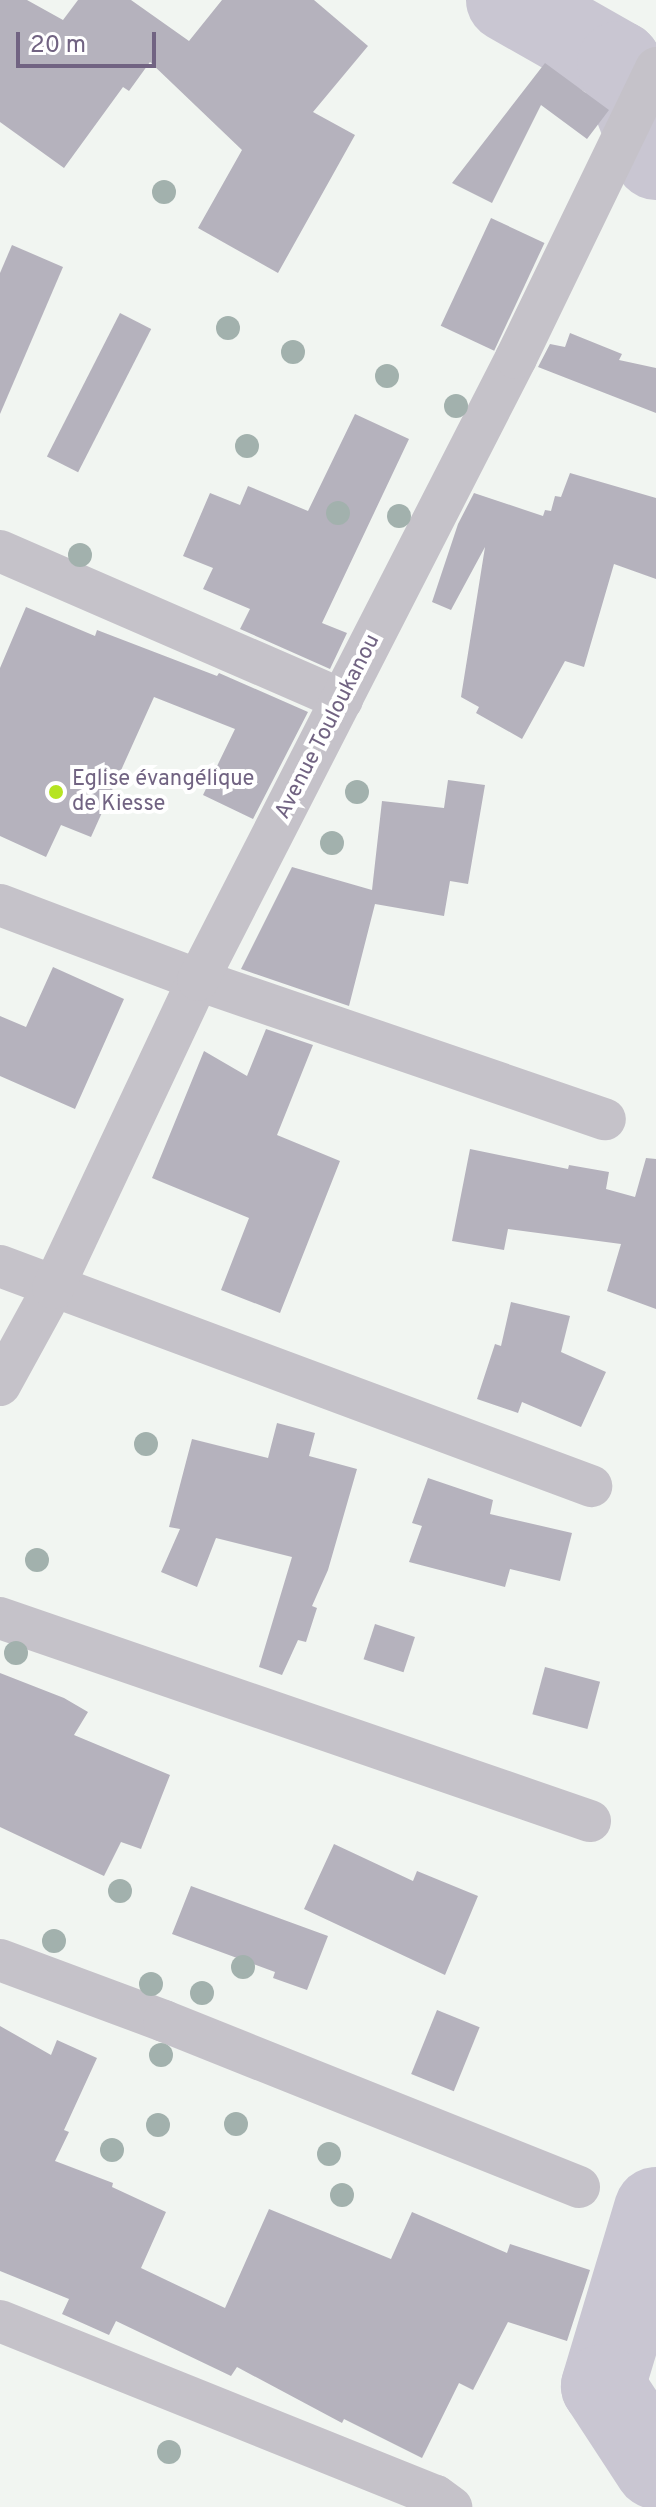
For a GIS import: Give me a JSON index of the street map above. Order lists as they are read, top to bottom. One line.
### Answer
{"streets":{"street":["Avenue Touloukanou"]},"places":["Eglise évangélique de Kiesse"],"scale_bar":"20 m"}
